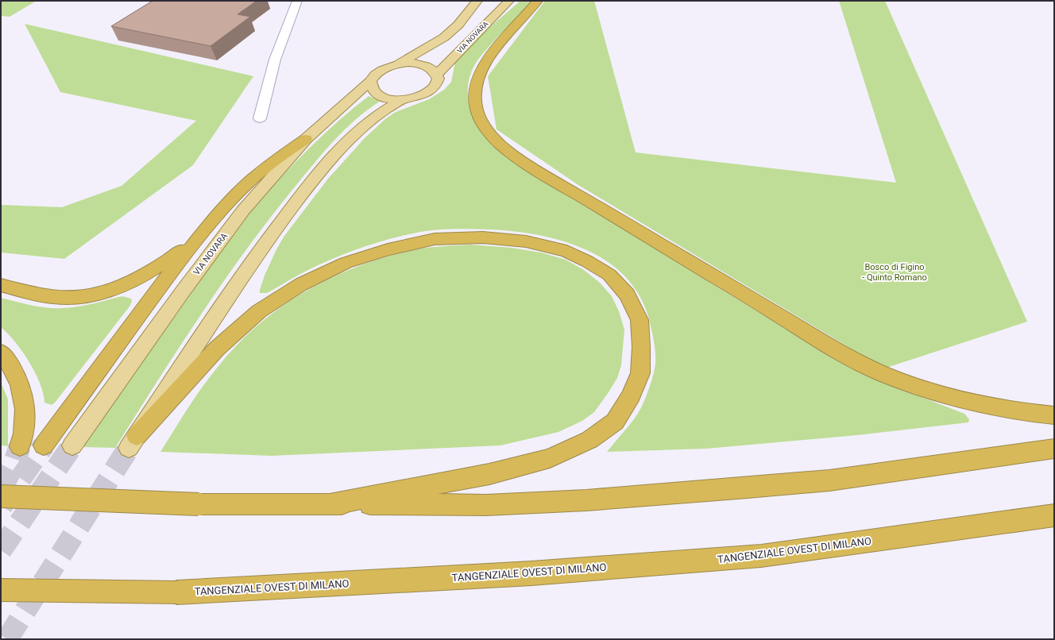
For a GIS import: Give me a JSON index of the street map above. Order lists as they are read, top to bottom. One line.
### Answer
{"streets":{"highway":["TANGENZIALE OVEST DI MILANO"],"main road":["VIA NOVARA"]},"parks":["Bosco di Figino - Quinto Romano"]}
